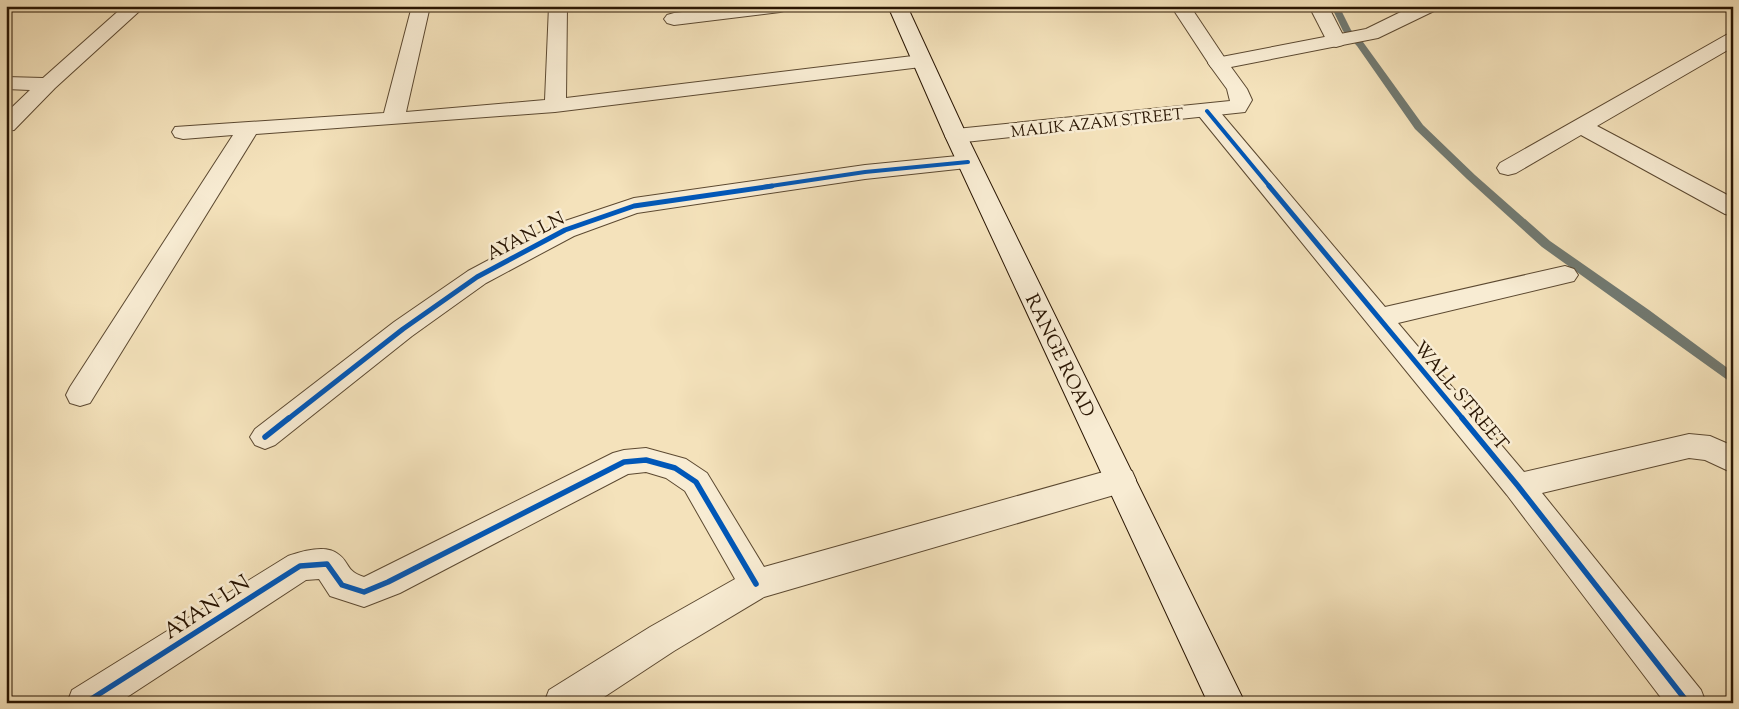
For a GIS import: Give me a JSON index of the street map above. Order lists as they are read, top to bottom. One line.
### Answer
{"streets":{"street":["MALIK AZAM STREET","AYAN LN","RANGE ROAD","WALL STREET"]},"crossings":[["MALIK AZAM STREET","RANGE ROAD"],["MALIK AZAM STREET","WALL STREET"],["AYAN LN","RANGE ROAD"]]}
